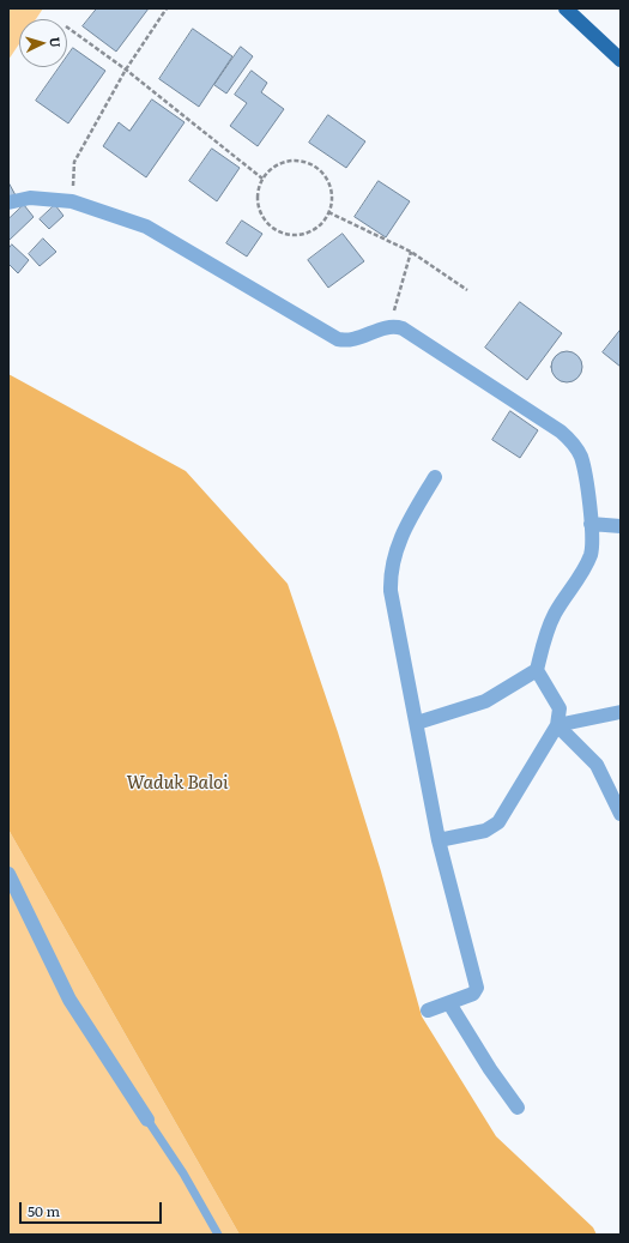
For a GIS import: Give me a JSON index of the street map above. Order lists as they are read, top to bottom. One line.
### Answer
{"water":["Waduk Baloi"],"scale_bar":"50 m","north":"right"}
